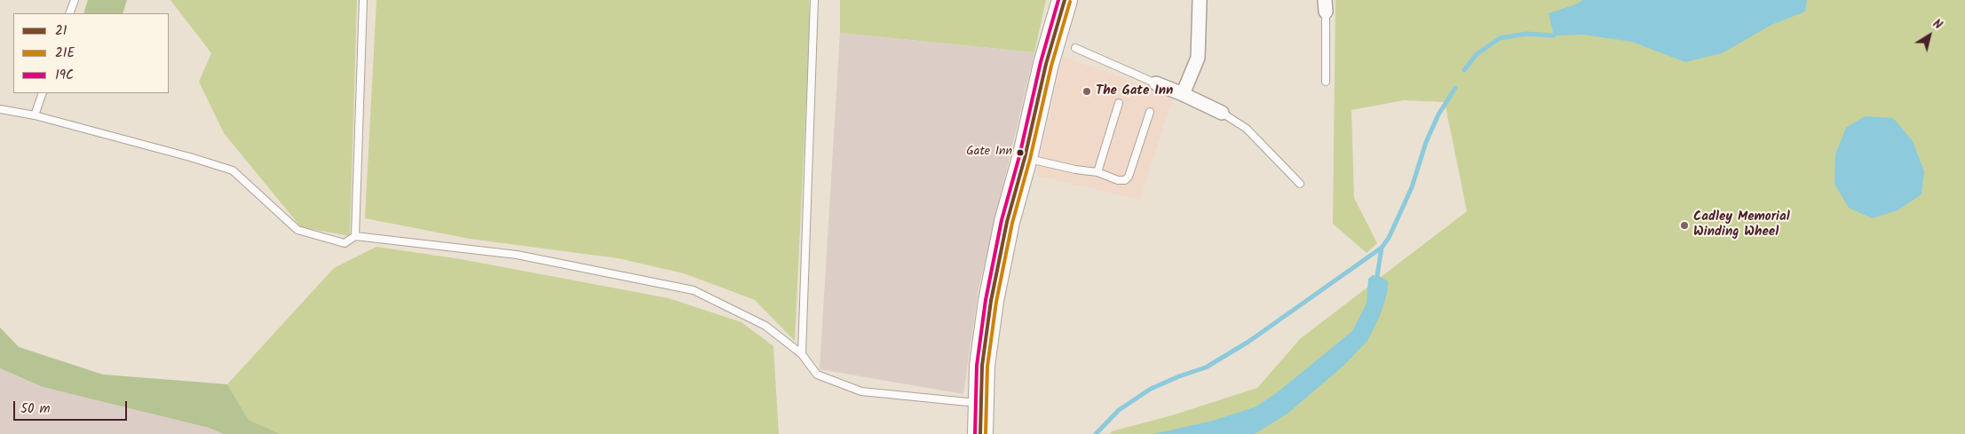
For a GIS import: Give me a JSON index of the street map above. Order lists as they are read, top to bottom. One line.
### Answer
{"places":["The Gate Inn","Gate Inn","Cadley Memorial Winding Wheel"],"lines":["transit line 21","transit line 19C","transit line 21E"],"legend":["21","21E","19C"],"scale_bar":"50 m","north":"top right"}
